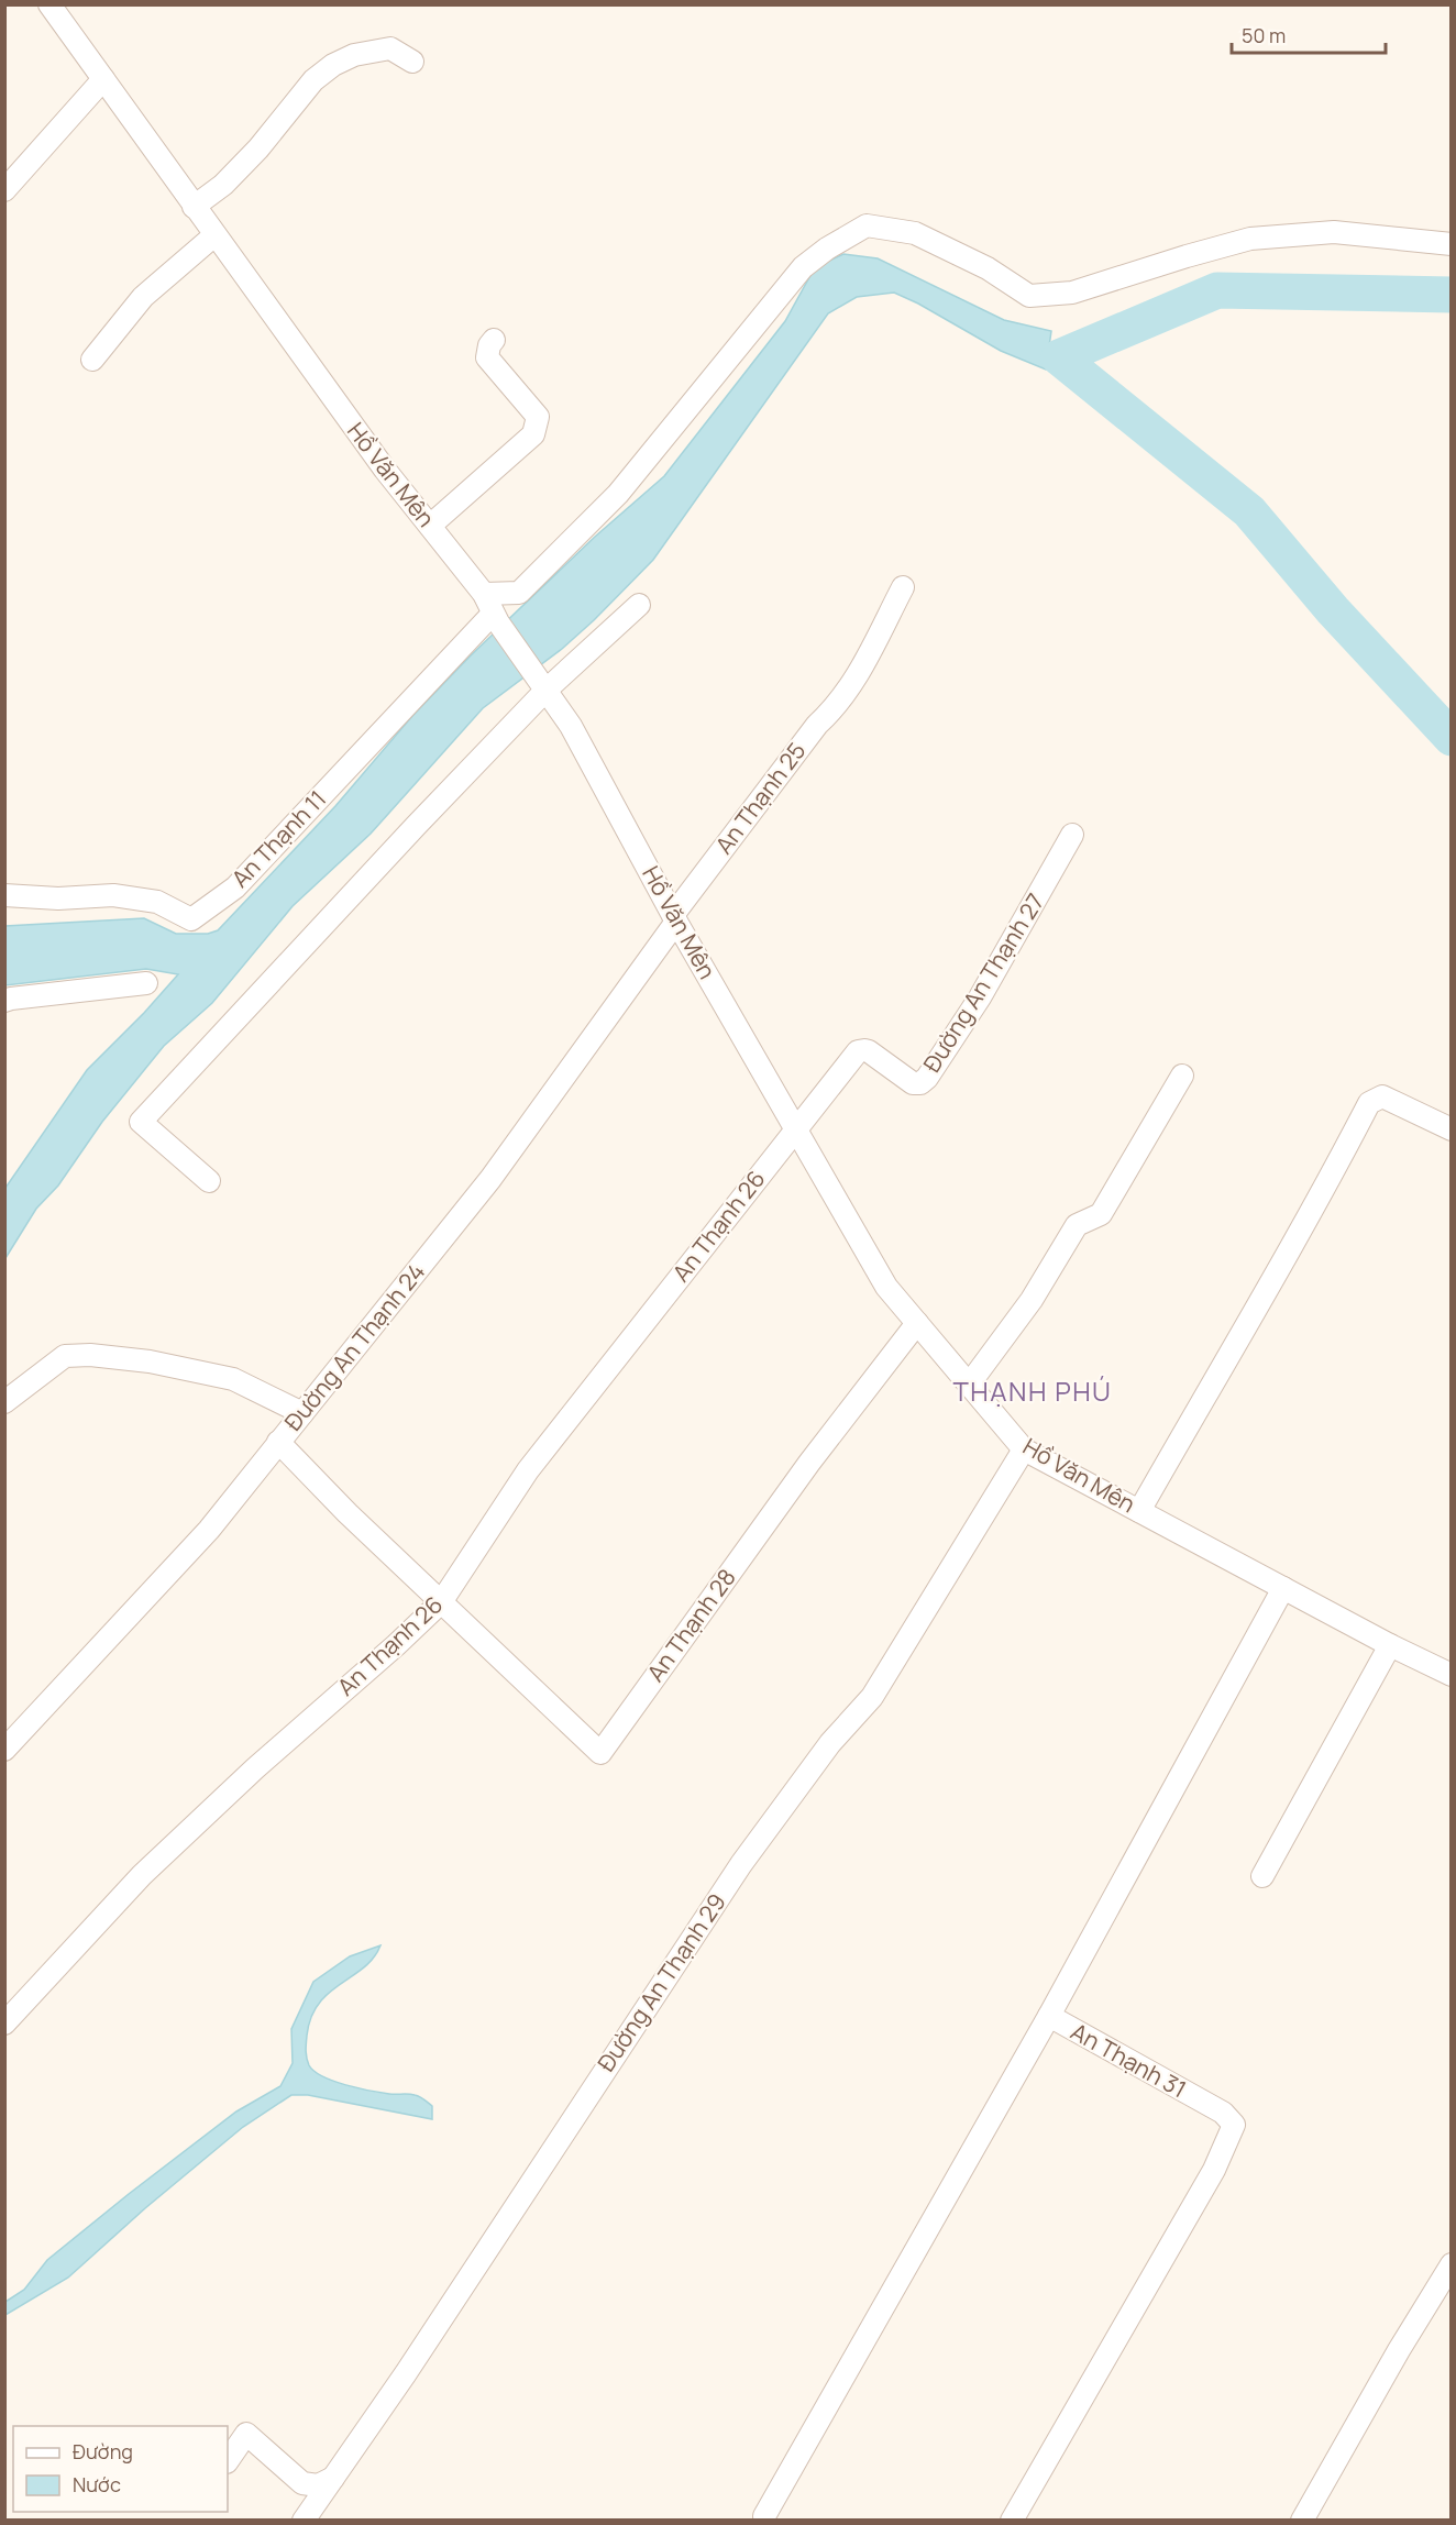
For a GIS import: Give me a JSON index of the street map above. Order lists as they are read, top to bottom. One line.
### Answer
{"streets":{"street":["Hồ Văn Mên","An Thạnh 25","An Thạnh 11","Đường An Thạnh 27","An Thạnh 26","Đường An Thạnh 24","An Thạnh 28","Đường An Thạnh 29","An Thạnh 31"]},"crossings":[["Hồ Văn Mên","An Thạnh 25"],["Hồ Văn Mên","An Thạnh 11"],["Hồ Văn Mên","Đường An Thạnh 27"],["Hồ Văn Mên","An Thạnh 26"],["Hồ Văn Mên","Đường An Thạnh 24"],["Hồ Văn Mên","An Thạnh 28"],["Hồ Văn Mên","Đường An Thạnh 29"],["Hồ Văn Mên","An Thạnh 31"],["An Thạnh 25","Đường An Thạnh 24"],["Đường An Thạnh 27","An Thạnh 26"],["An Thạnh 26","An Thạnh 28"]],"districts":["THẠNH PHÚ"],"legend":["Đường","Nước"],"scale_bar":"50 m"}
